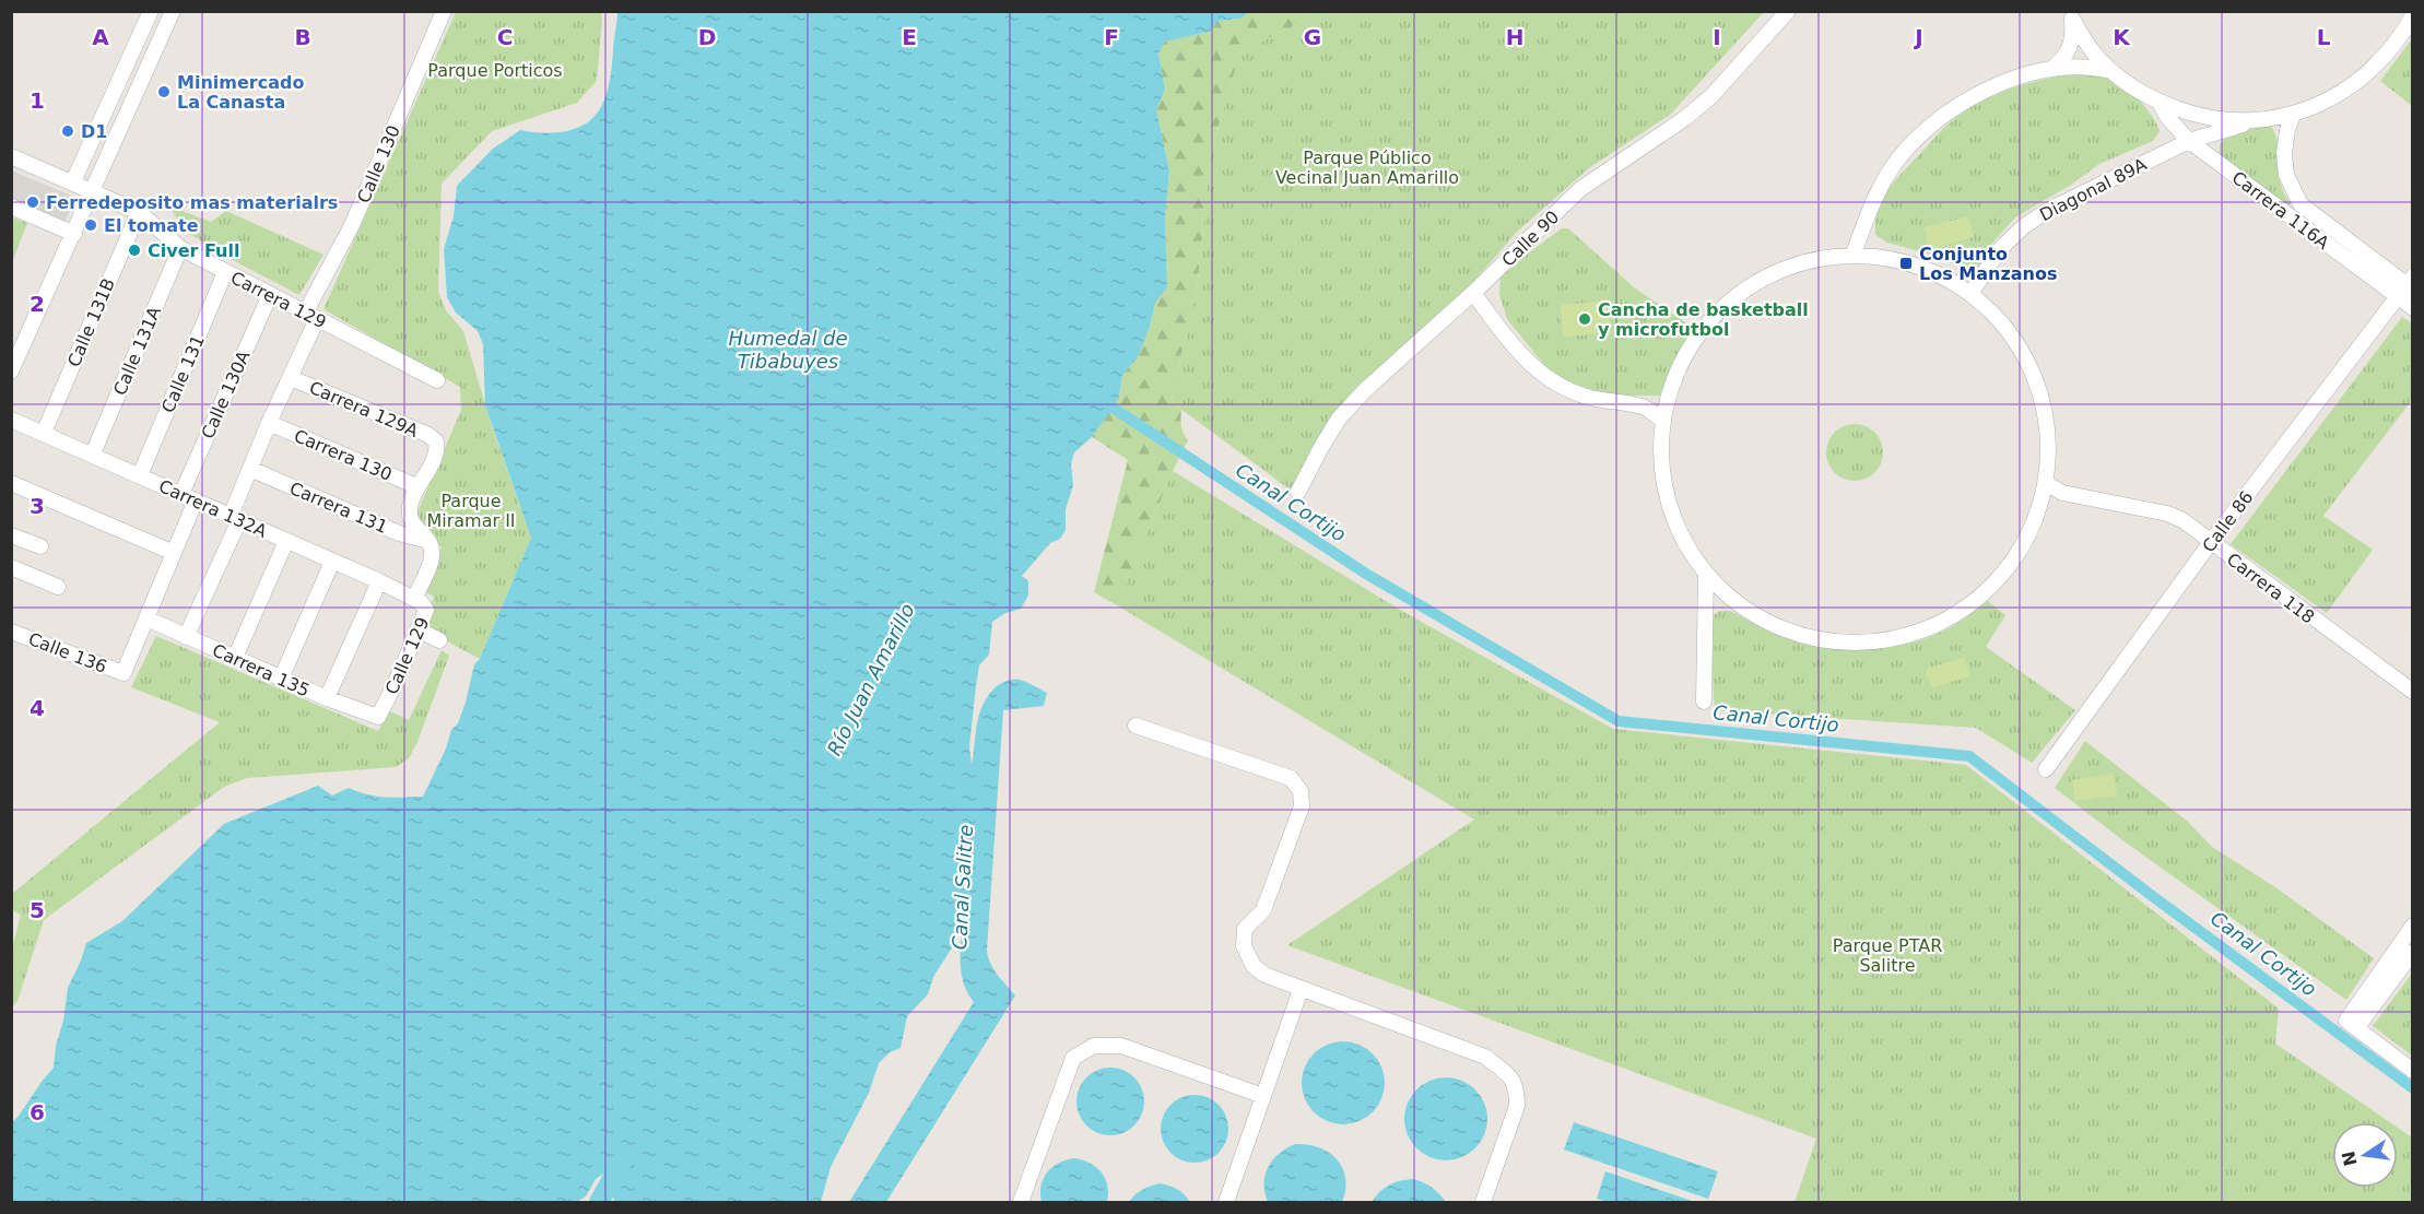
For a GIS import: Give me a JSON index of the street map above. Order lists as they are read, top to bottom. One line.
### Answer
{"streets":{"street":["Calle 130","Diagonal 89A","Carrera 116A","Calle 90","Carrera 129","Calle 131B","Calle 131A","Calle 131","Calle 130A","Carrera 129A","Carrera 130","Carrera 131","Carrera 132A","Calle 86","Carrera 118","Calle 136","Calle 129","Carrera 135"]},"crossings":[["Calle 130","Carrera 129"],["Calle 130","Carrera 129A"],["Calle 130","Carrera 130"],["Calle 130","Carrera 131"],["Calle 130","Carrera 132A"],["Calle 130","Carrera 135"],["Diagonal 89A","Carrera 116A"],["Carrera 116A","Calle 86"],["Carrera 129","Calle 131B"],["Carrera 129","Calle 131A"],["Carrera 129","Calle 131"],["Carrera 129","Calle 130A"],["Calle 131B","Carrera 132A"],["Calle 131A","Carrera 132A"],["Calle 131","Carrera 132A"],["Calle 130A","Carrera 132A"],["Calle 130A","Calle 136"],["Calle 130A","Carrera 135"],["Carrera 129A","Carrera 130"],["Carrera 132A","Calle 129"],["Calle 86","Carrera 118"],["Calle 129","Carrera 135"]],"water":["Humedal de Tibabuyes","Canal Cortijo","Río Juan Amarillo","Canal Salitre"],"parks":["Parque Porticos","Parque Público Vecinal Juan Amarillo","Parque Miramar II","Parque PTAR Salitre"],"places":{"other":["Minimercado La Canasta","D1","Ferredeposito mas materialrs","El tomate","Civer Full","Cancha de basketball y microfutbol"],"transit":["Conjunto Los Manzanos"]},"north":"left","grid":{"columns":["A","B","C","D","E","F","G","H","I","J","K","L"],"rows":["1","2","3","4","5","6"]}}
